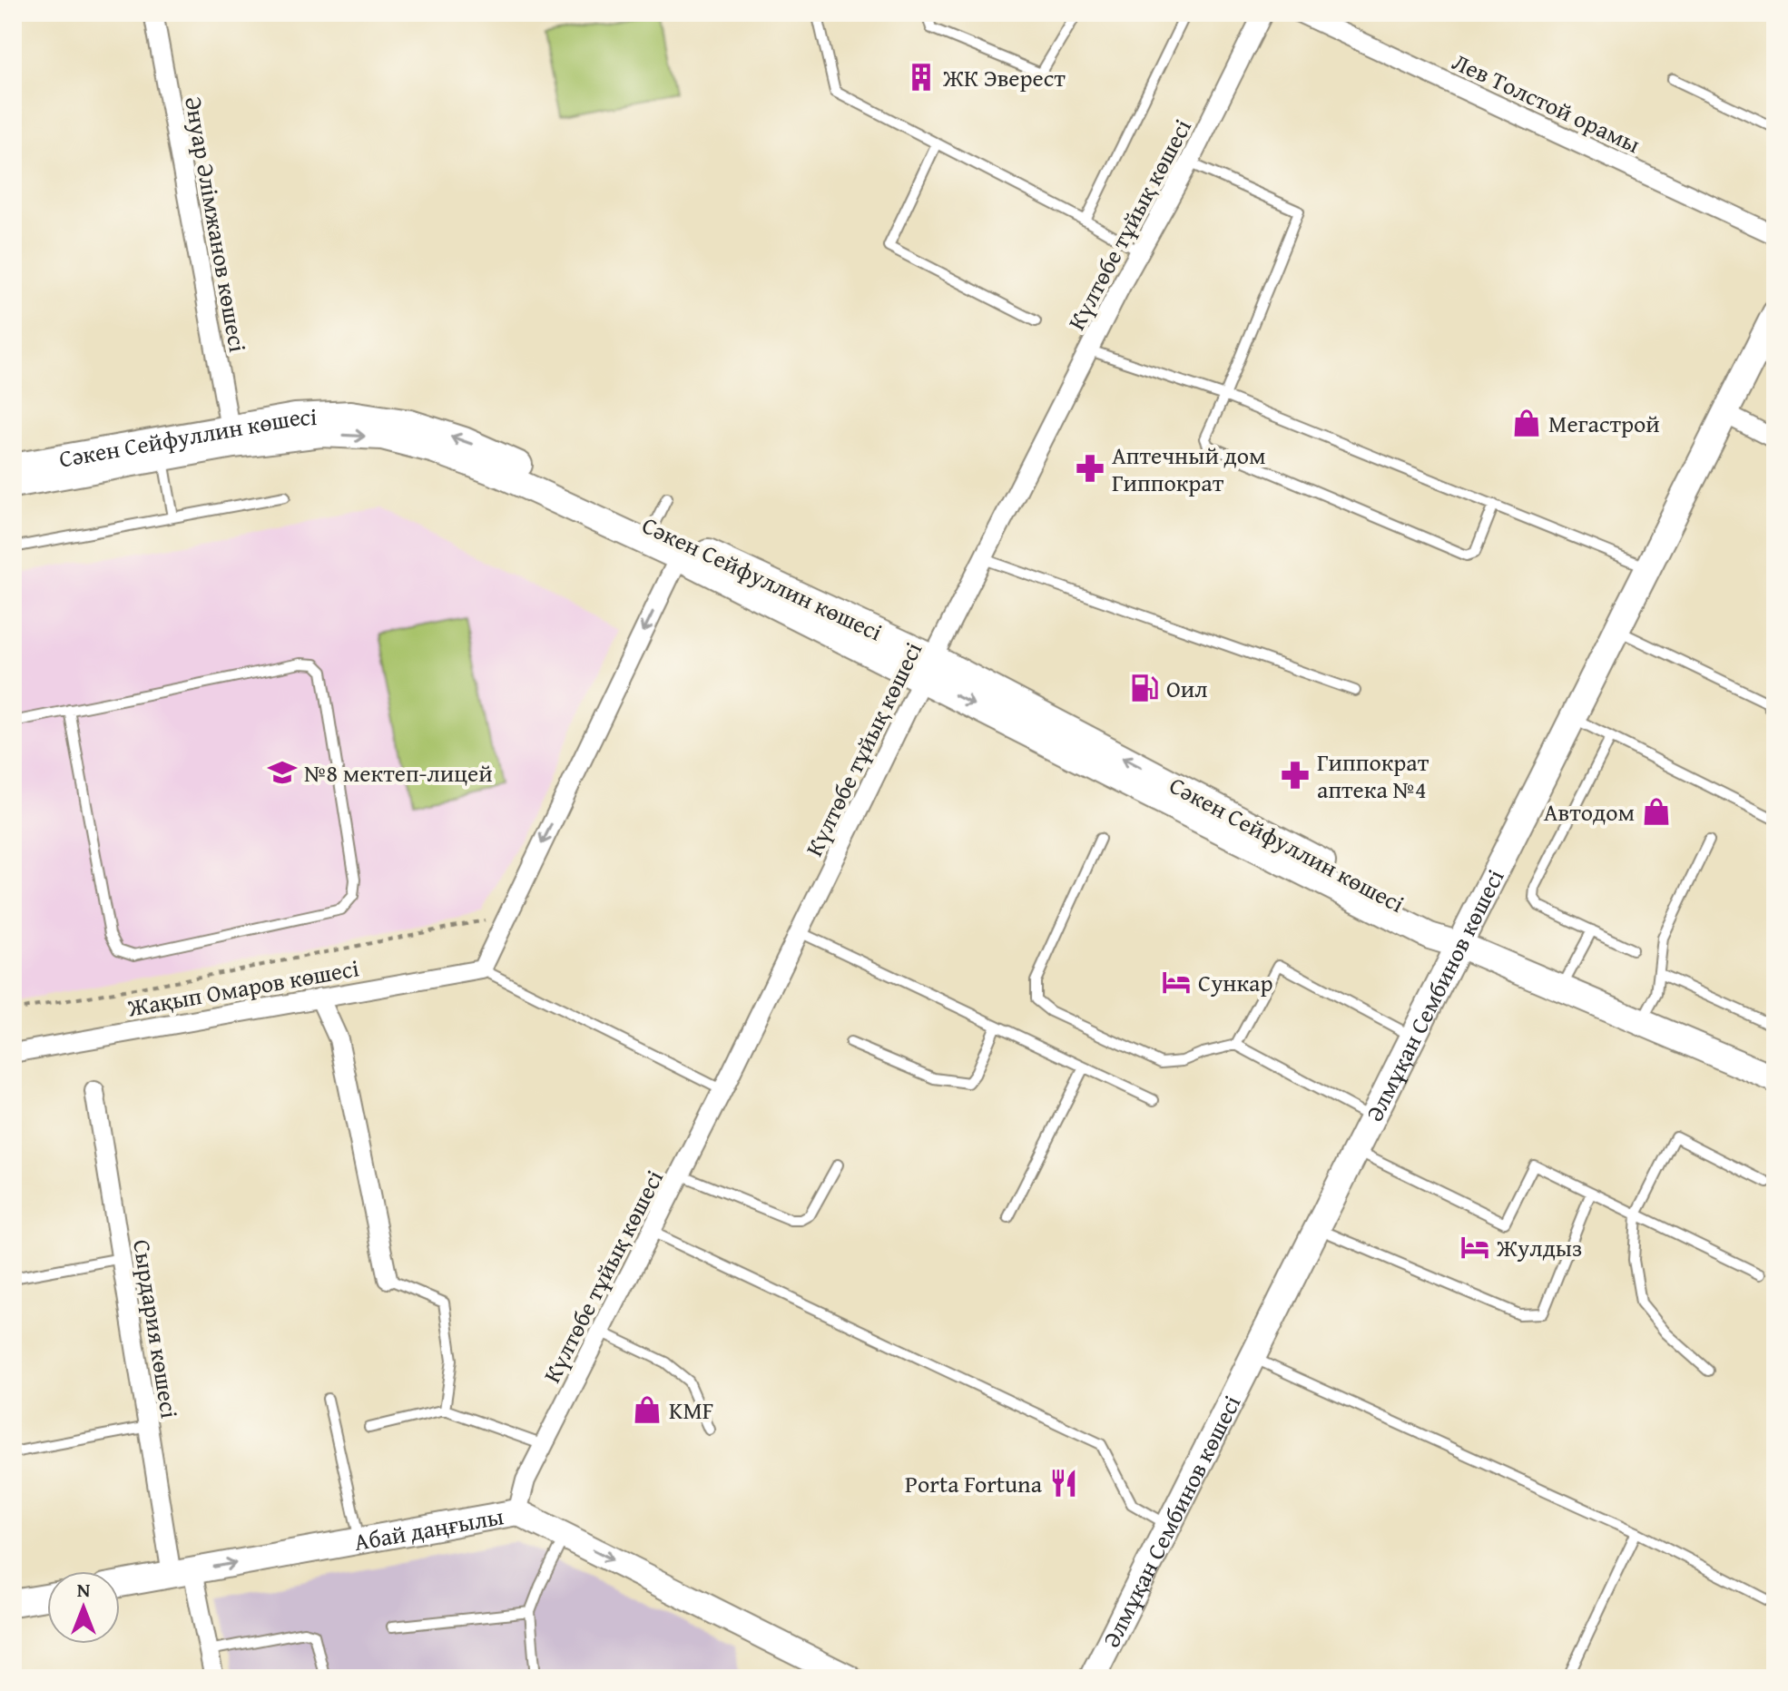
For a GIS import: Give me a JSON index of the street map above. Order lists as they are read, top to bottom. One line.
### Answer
{"streets":{"street":["Лев Толстой орамы","Әнуар Әлімжанов көшесі","Күлтөбе тұйық көшесі","Сәкен Сейфуллин көшесі","Жақып Омаров көшесі","Әлмұқан Сембинов көшесі","Сырдария көшесі","Абай даңғылы"]},"crossings":[["Әнуар Әлімжанов көшесі","Сәкен Сейфуллин көшесі"],["Күлтөбе тұйық көшесі","Сәкен Сейфуллин көшесі"],["Күлтөбе тұйық көшесі","Абай даңғылы"],["Сәкен Сейфуллин көшесі","Әлмұқан Сембинов көшесі"],["Сырдария көшесі","Абай даңғылы"]],"one_way":["Абай даңғылы"],"places":{"building":["ЖК Эверест"],"shop":["Мегастрой","Автодом","KMF"],"pharmacy":["Аптечный дом Гиппократ","Гиппократ аптека №4"],"fuel station":["Оил"],"school or university":["№8 мектеп-лицей"],"hotel":["Сункар","Жулдыз"],"restaurant":["Porta Fortuna"]},"north":"top"}
